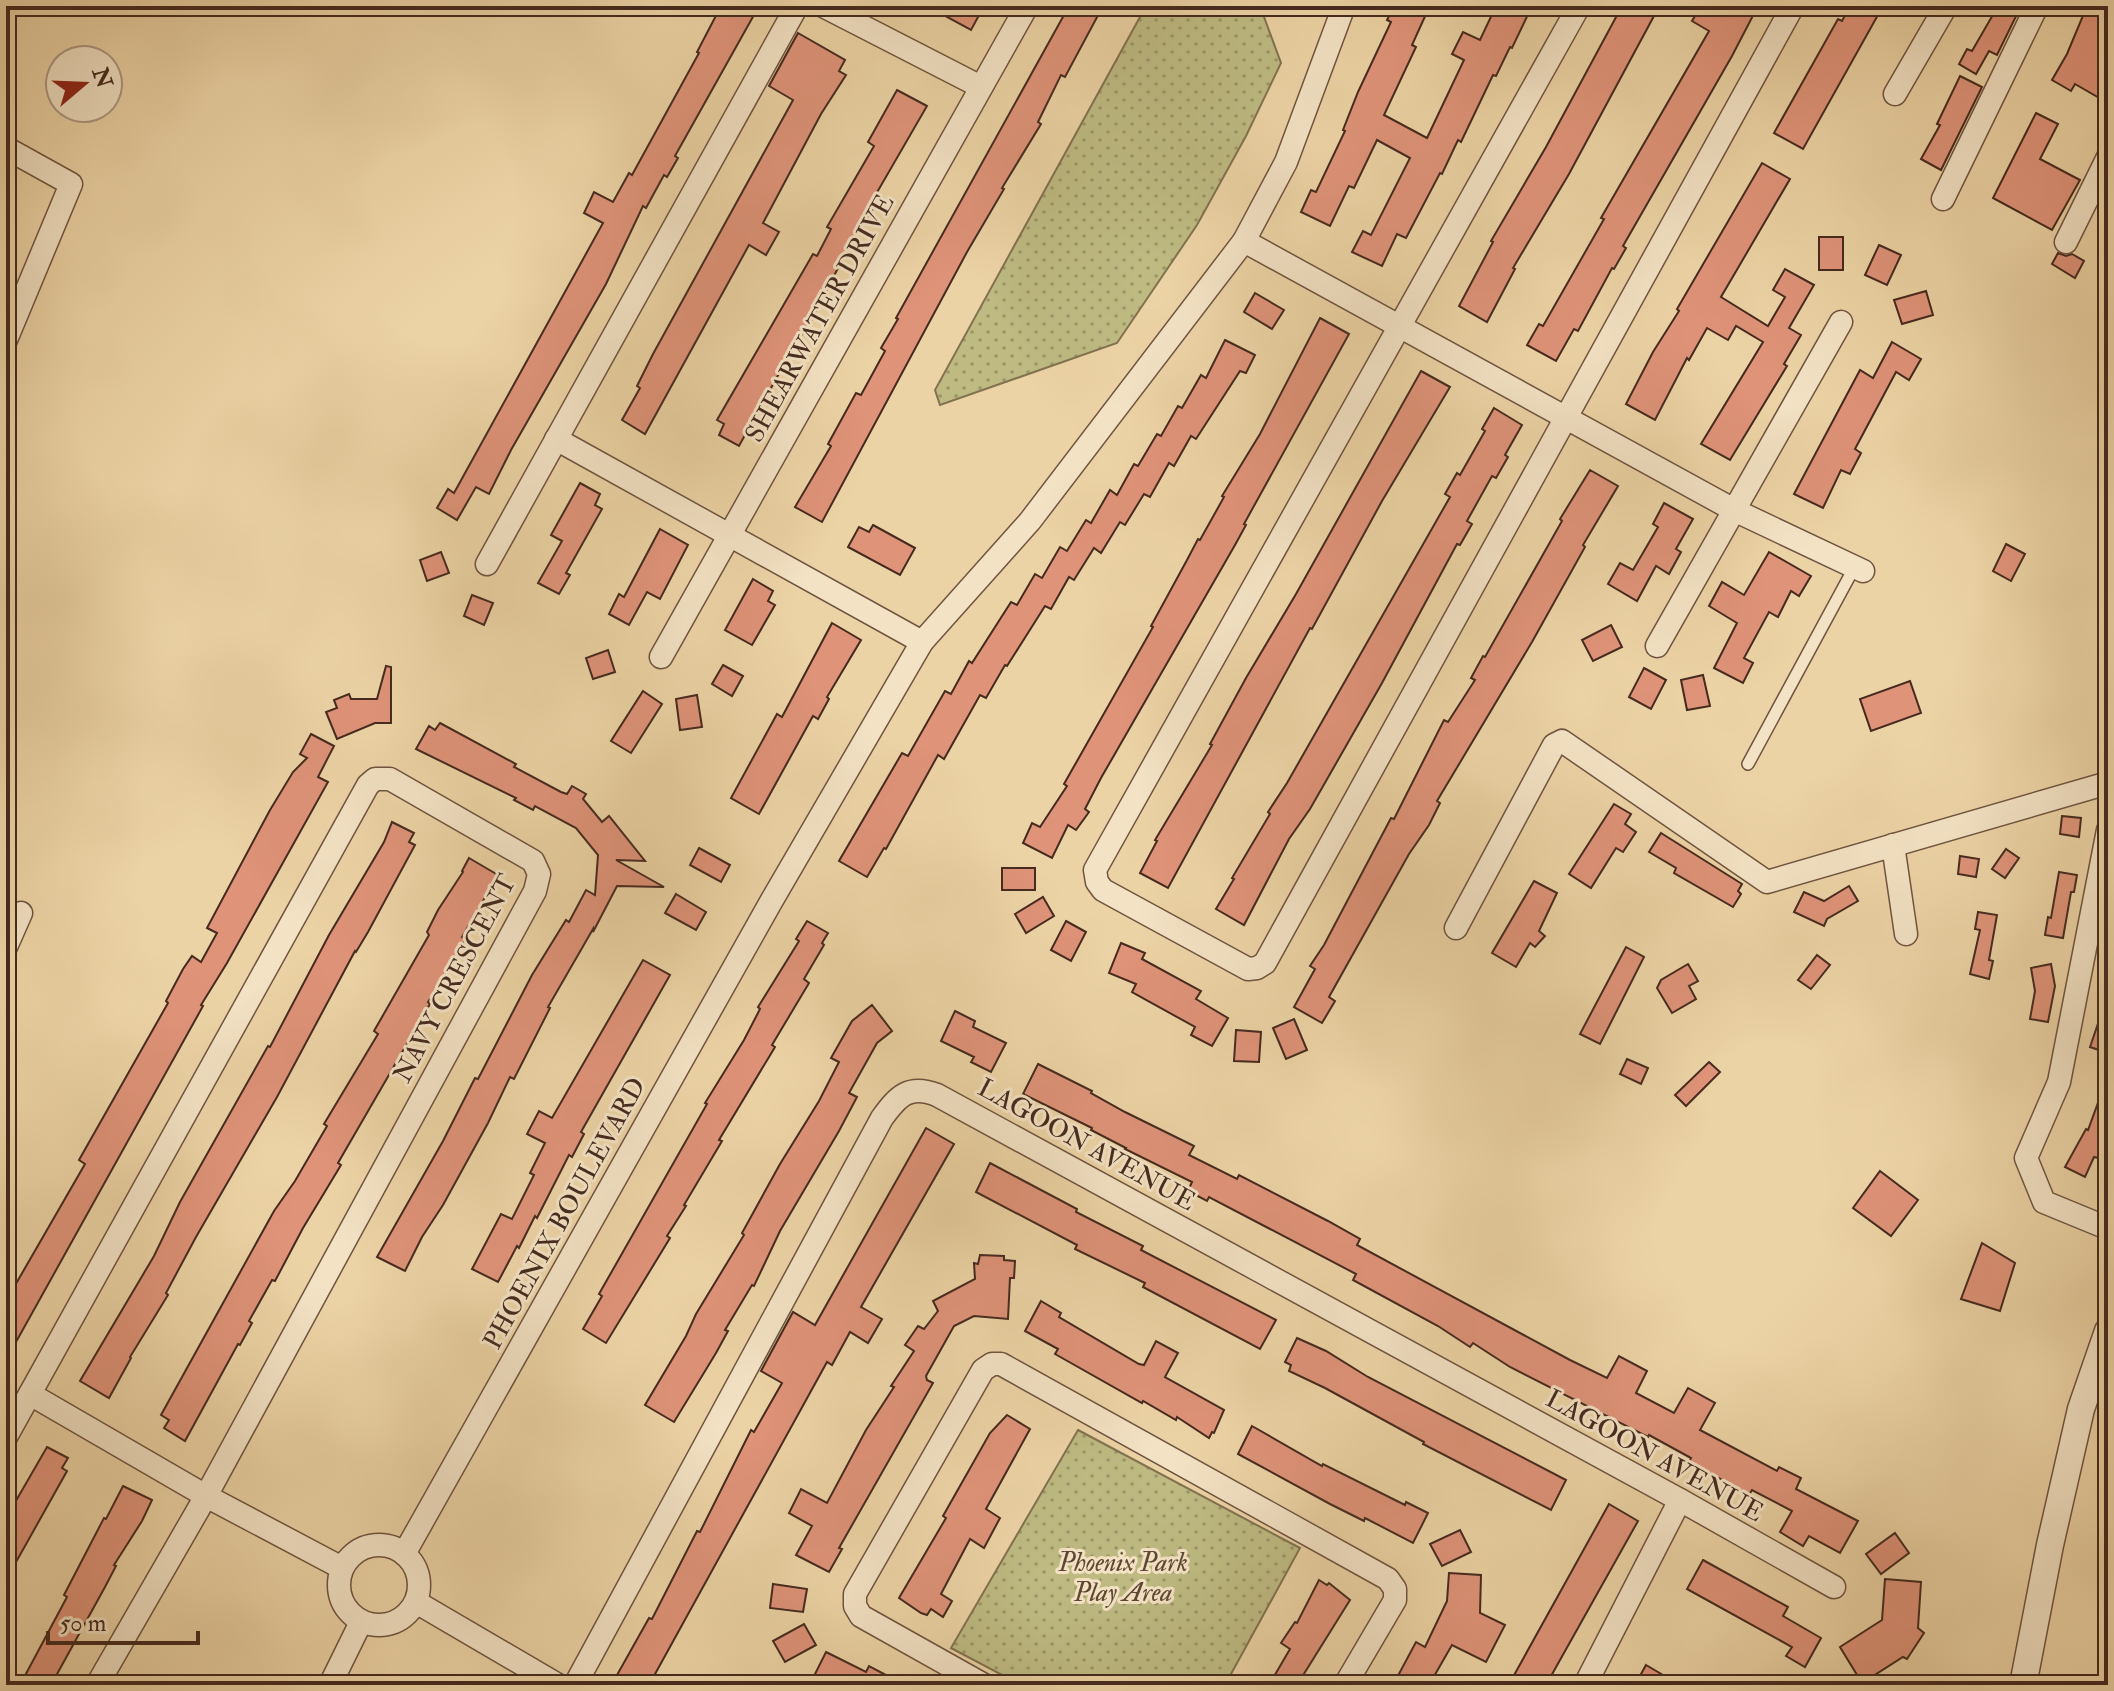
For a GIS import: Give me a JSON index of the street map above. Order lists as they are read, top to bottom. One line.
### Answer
{"streets":{"street":["SHEARWATER DRIVE","NAVY CRESCENT","LAGOON AVENUE","PHOENIX BOULEVARD"]},"parks":["Phoenix Park Play Area"],"scale_bar":"50 m","north":"right"}
